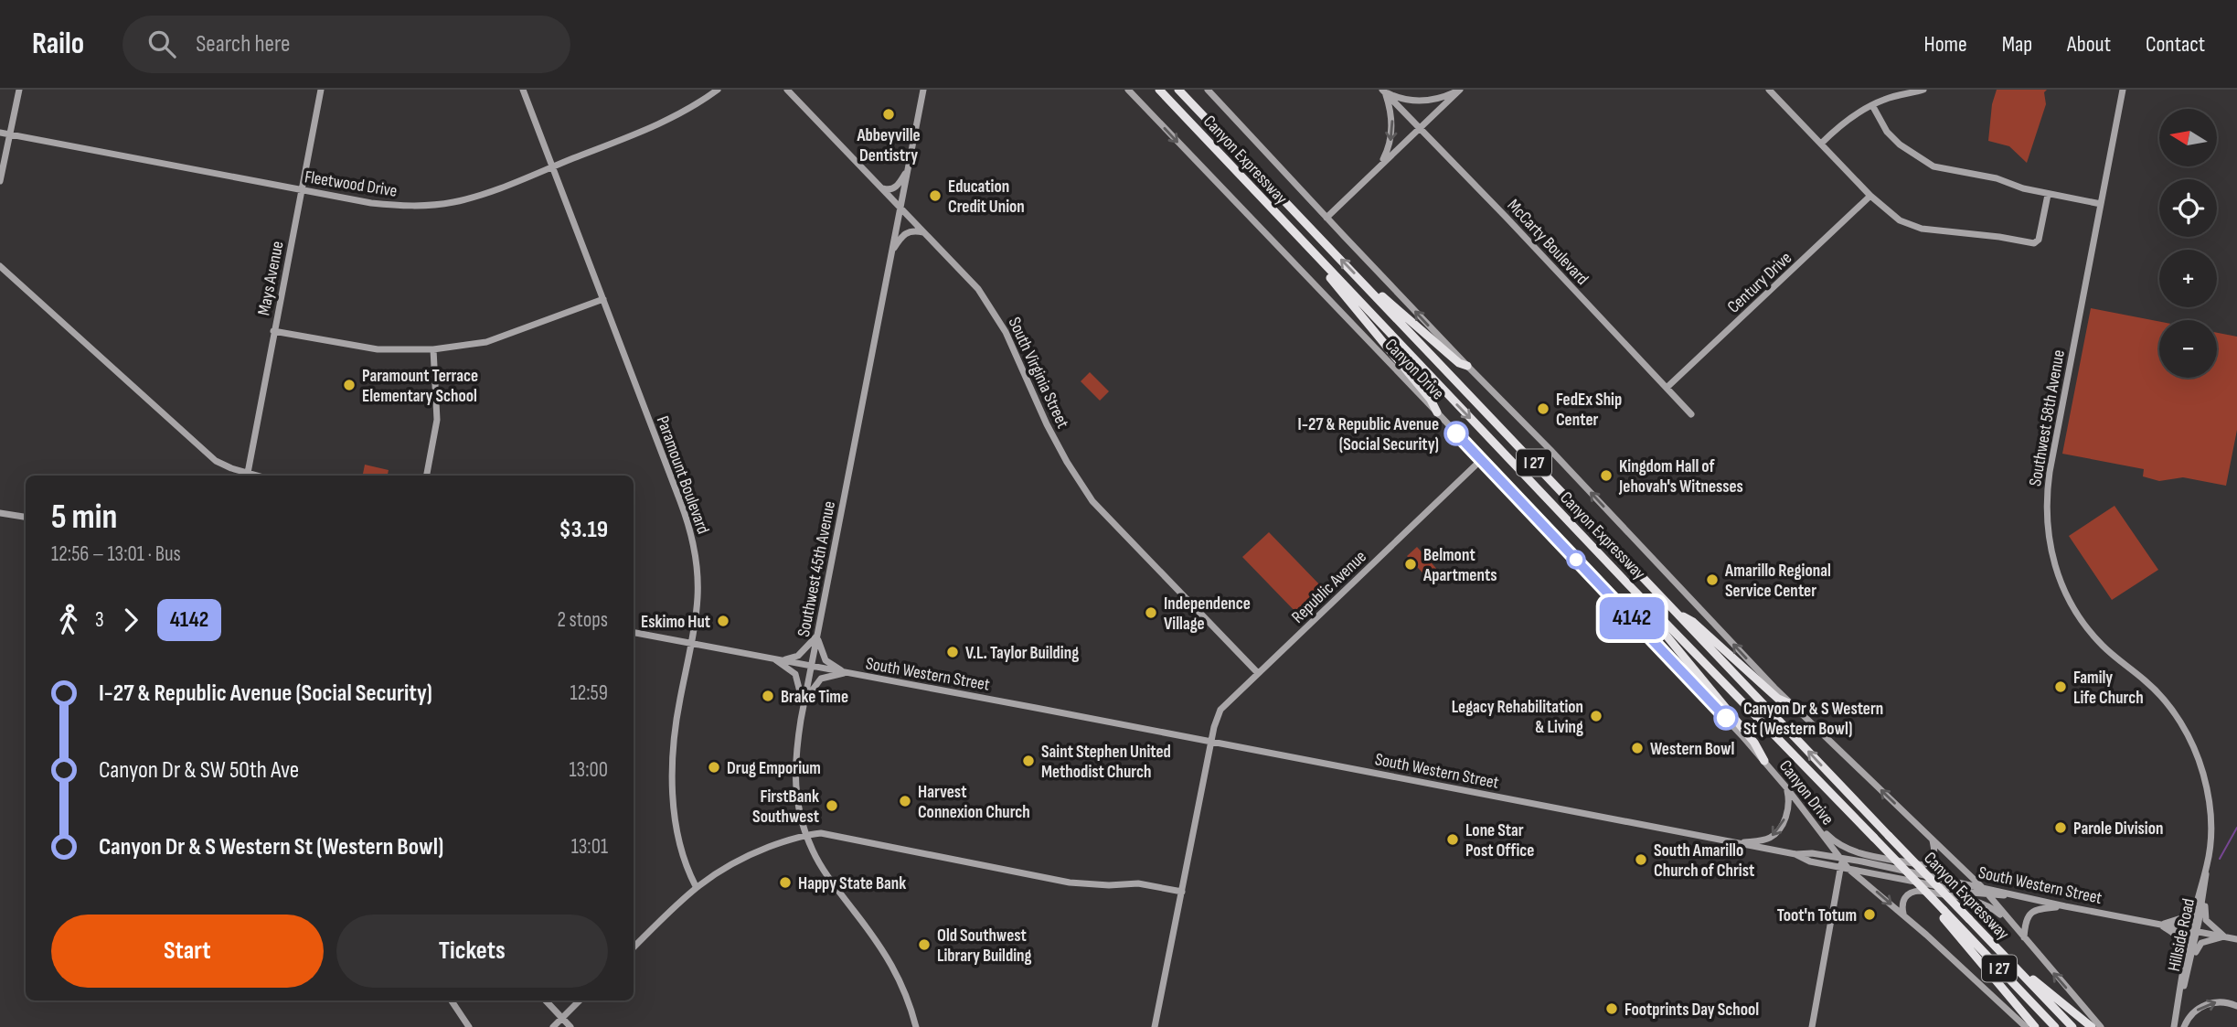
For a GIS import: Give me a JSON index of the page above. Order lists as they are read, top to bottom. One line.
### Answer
{"streets":{"highway":["Canyon Expressway","I 27"],"main road":["Fleetwood Drive","McCarty Boulevard","Mays Avenue","Century Drive","Canyon Drive","South Virginia Street","Southwest 58th Avenue","Paramount Boulevard","Southwest 45th Avenue","Republic Avenue","South Western Street","Hillside Road"]},"crossings":[["Fleetwood Drive","Mays Avenue"],["Fleetwood Drive","Paramount Boulevard"],["McCarty Boulevard","Century Drive"],["Canyon Drive","Republic Avenue"],["Canyon Drive","South Western Street"],["South Virginia Street","Southwest 45th Avenue"],["South Virginia Street","Republic Avenue"],["Southwest 58th Avenue","South Western Street"],["Southwest 58th Avenue","Hillside Road"],["Paramount Boulevard","South Western Street"],["Southwest 45th Avenue","South Western Street"],["Republic Avenue","South Western Street"],["South Western Street","Hillside Road"]],"places":["Abbeyville Dentistry","Education Credit Union","Paramount Terrace Elementary School","FedEx Ship Center","I-27 & Republic Avenue (Social Security)","Kingdom Hall of Jehovah's Witnesses","Belmont Apartments","Amarillo Regional Service Center","Independence Village","Eskimo Hut","V.L. Taylor Building","Family Life Church","Brake Time","Legacy Rehabilitation & Living","Canyon Dr & S Western St (Western Bowl)","Western Bowl","Saint Stephen United Methodist Church","Drug Emporium","Harvest Connexion Church","FirstBank Southwest","Parole Division","Lone Star Post Office","South Amarillo Church of Christ","Happy State Bank","Toot'n Totum","Old Southwest Library Building","Footprints Day School"],"lines":["bus line 4142"],"north":"left","page":{"header":"Railo","search":"Search here","nav":["Home","Map","About","Contact"],"on_map":"4142","map_buttons":["+","−"],"heading":["5 min","12:56 – 13:01 · Bus","$3.19"],"legs":["3","4142","2 stops"],"list":[{"name":"I-27 & Republic Avenue (Social Security)","value":"12:59"},{"name":"Canyon Dr & SW 50th Ave","value":"13:00"},{"name":"Canyon Dr & S Western St (Western Bowl)","value":"13:01"}],"buttons":["Start","Tickets"]}}
